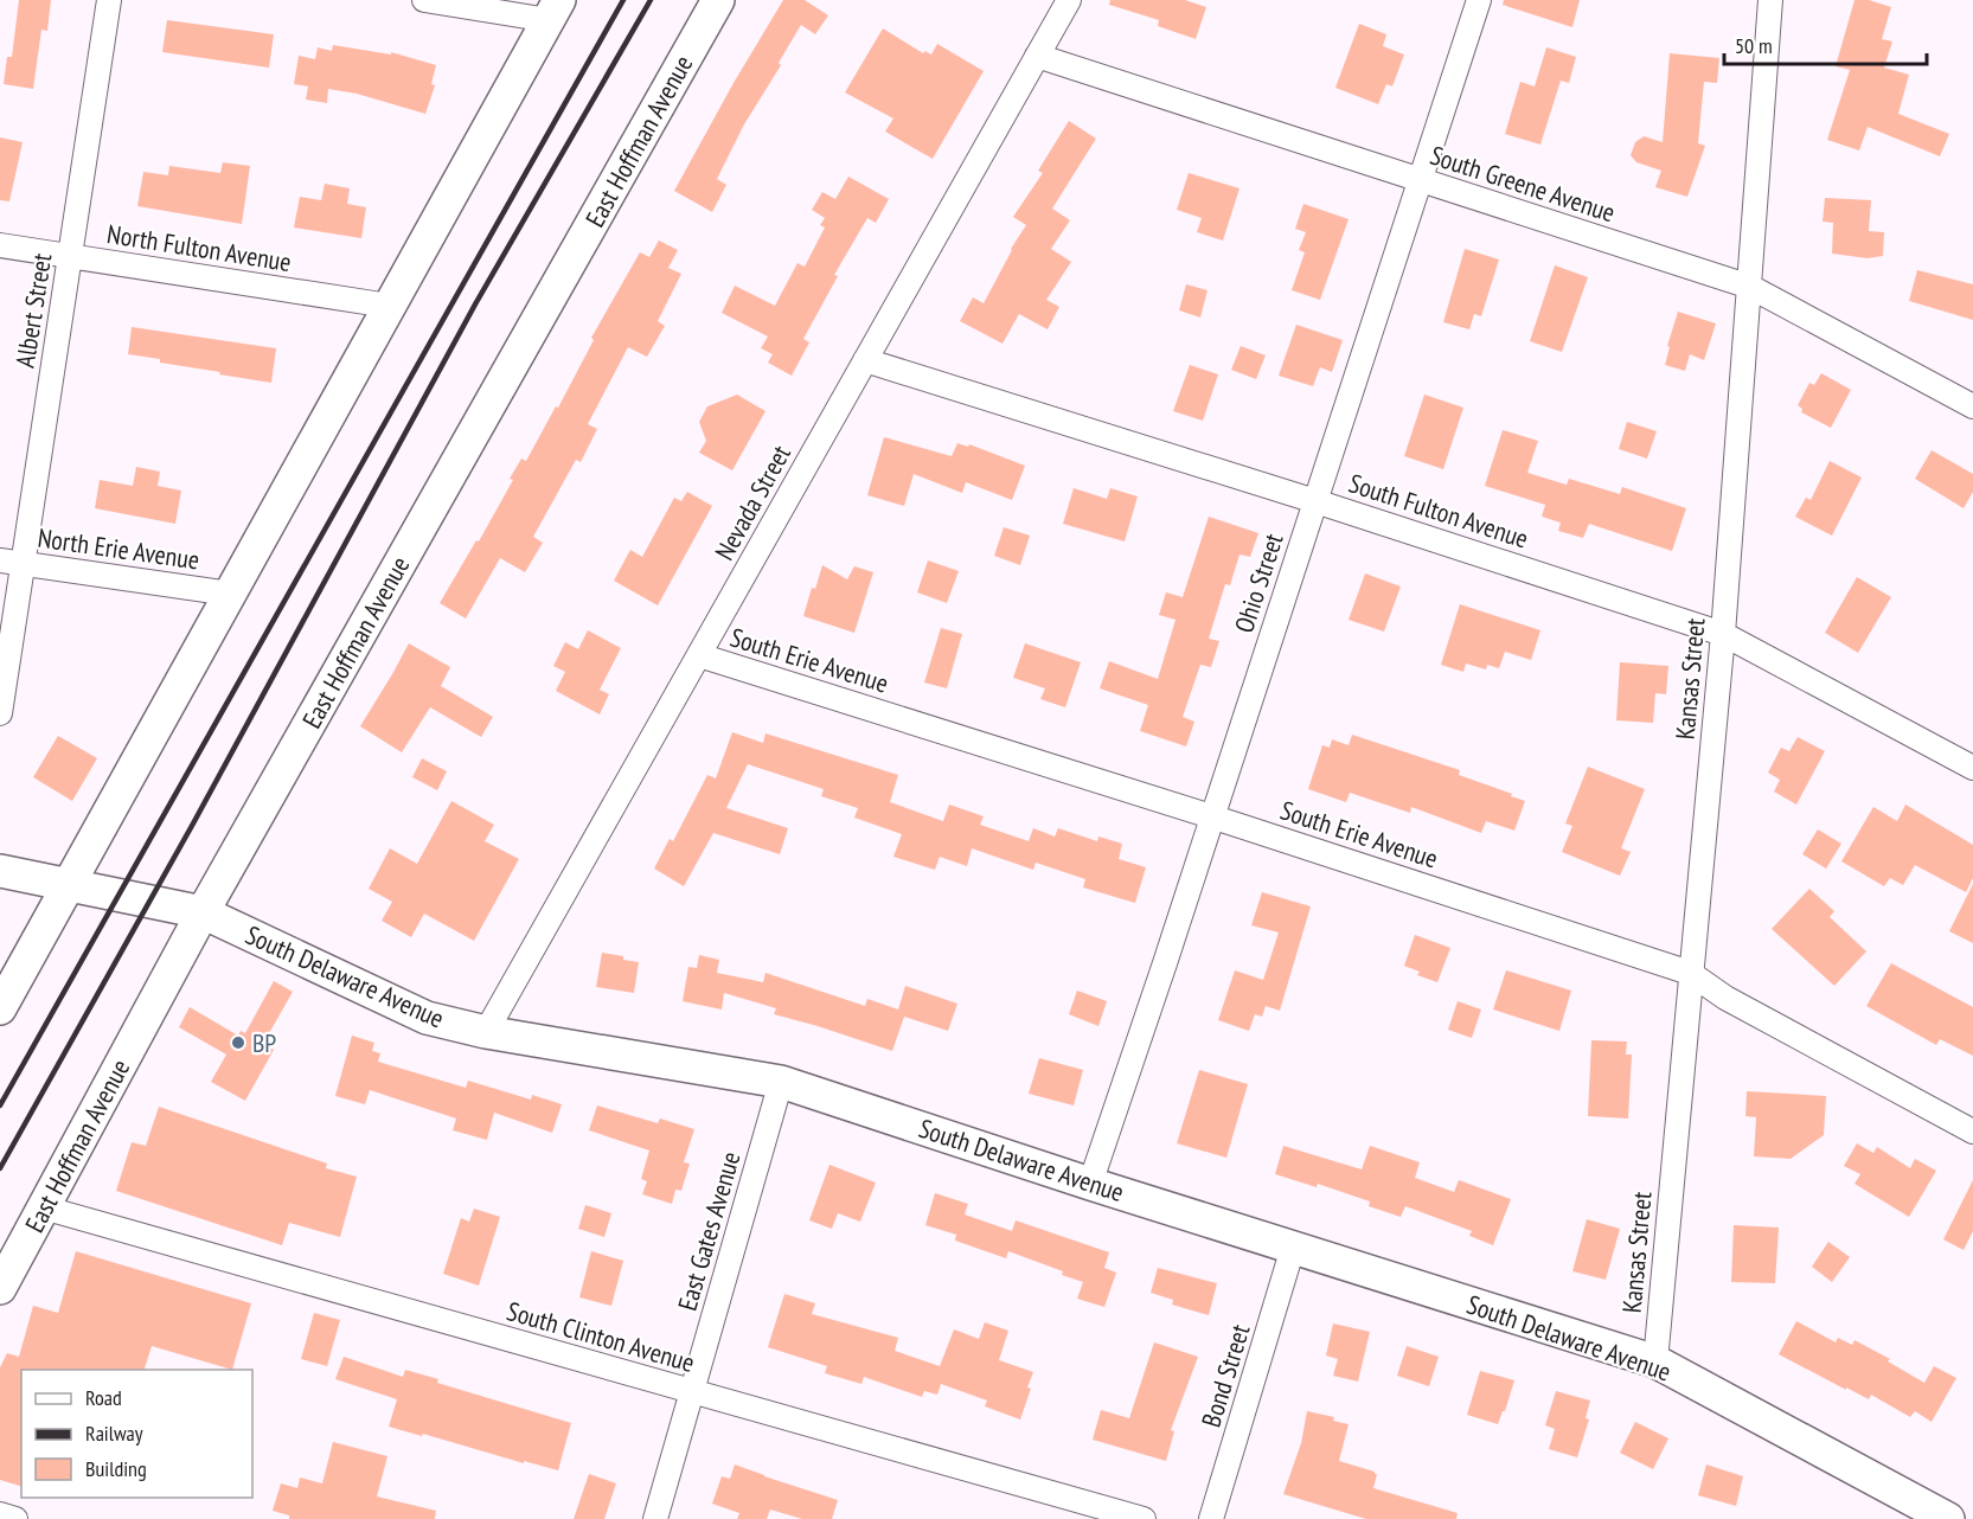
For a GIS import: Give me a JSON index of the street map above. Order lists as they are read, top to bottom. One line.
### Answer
{"streets":{"street":["East Hoffman Avenue","South Greene Avenue","North Fulton Avenue","Albert Street","Nevada Street","South Fulton Avenue","North Erie Avenue","Ohio Street","South Erie Avenue","Kansas Street","South Delaware Avenue","East Gates Avenue","South Clinton Avenue","Bond Street"]},"crossings":[["East Hoffman Avenue","South Delaware Avenue"],["East Hoffman Avenue","South Clinton Avenue"],["South Greene Avenue","Nevada Street"],["South Greene Avenue","Ohio Street"],["South Greene Avenue","Kansas Street"],["North Fulton Avenue","Albert Street"],["Albert Street","North Erie Avenue"],["Nevada Street","South Fulton Avenue"],["Nevada Street","South Erie Avenue"],["Nevada Street","South Delaware Avenue"],["South Fulton Avenue","Ohio Street"],["South Fulton Avenue","Kansas Street"],["Ohio Street","South Erie Avenue"],["Ohio Street","South Delaware Avenue"],["South Erie Avenue","Kansas Street"],["Kansas Street","South Delaware Avenue"],["South Delaware Avenue","East Gates Avenue"],["South Delaware Avenue","Bond Street"],["East Gates Avenue","South Clinton Avenue"]],"places":["BP"],"legend":["Road","Railway","Building"],"scale_bar":"50 m"}
